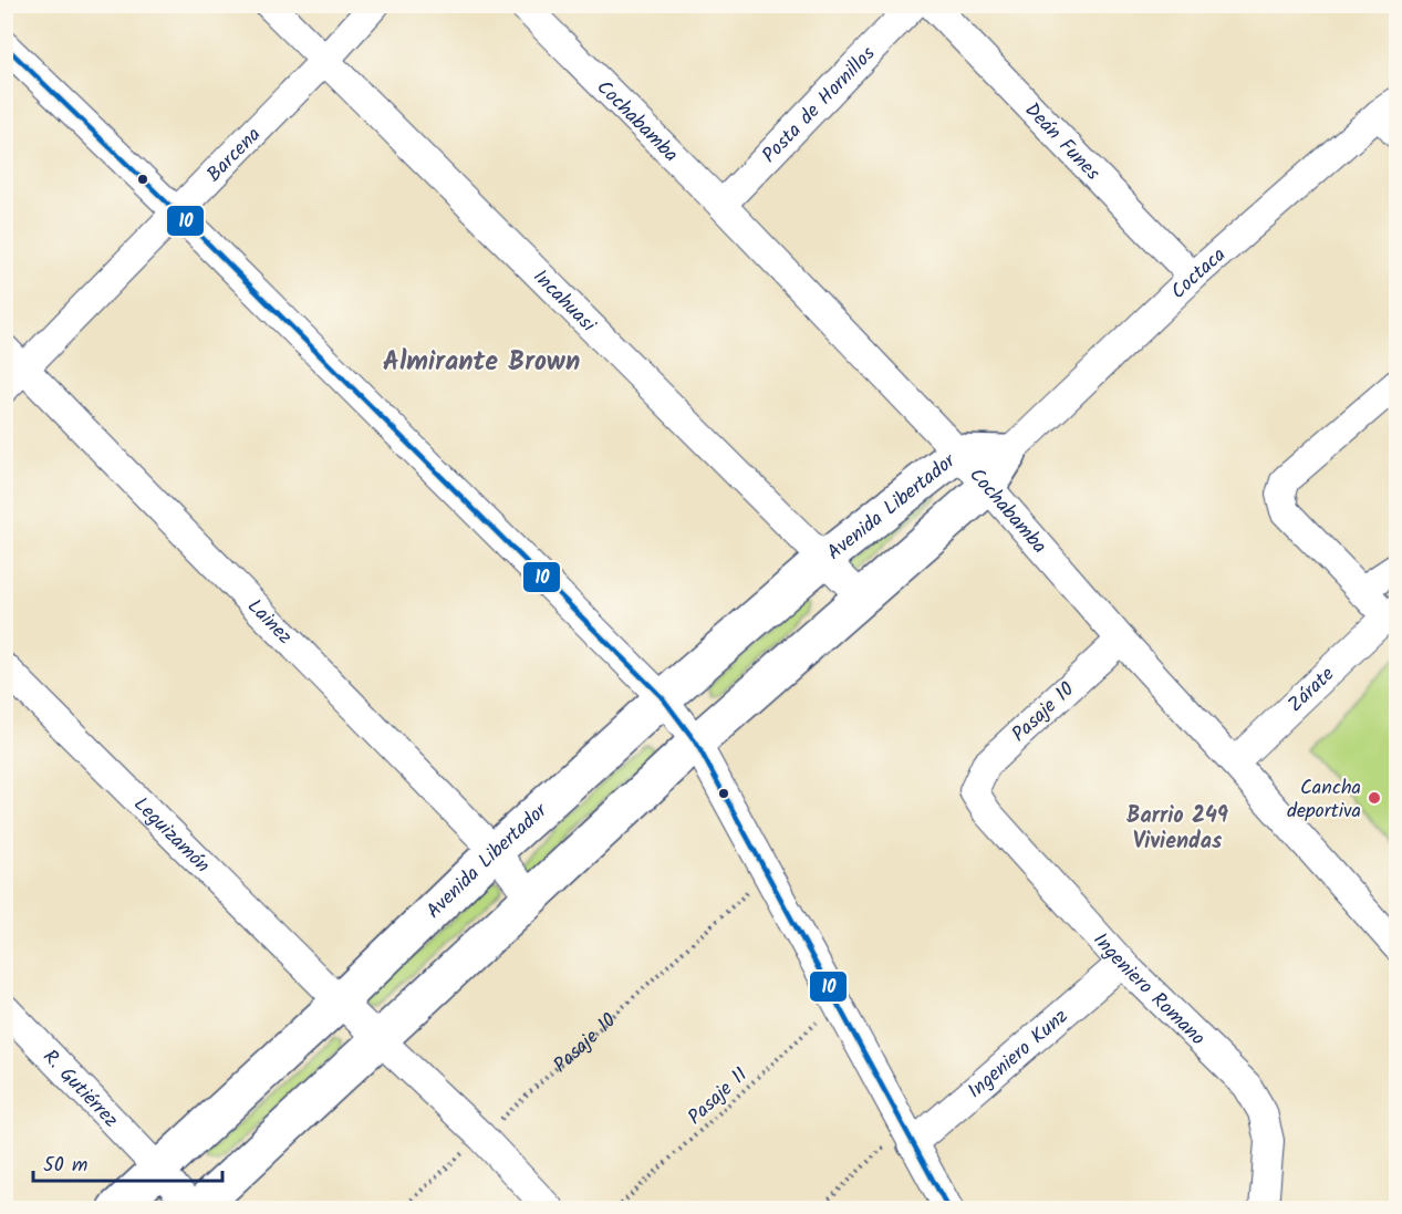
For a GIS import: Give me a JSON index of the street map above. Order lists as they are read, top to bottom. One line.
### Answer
{"streets":{"street":["Posta de Hornillos","Cochabamba","Deán Funes","Barcena","Coctaca","Incahuasi","Avenida Libertador","Lainez","Zárate","Pasaje 10","Leguizamón","Ingeniero Romano","Ingeniero Kunz","R. Gutiérrez"],"path":["Pasaje 11"]},"crossings":[["Posta de Hornillos","Cochabamba"],["Cochabamba","Avenida Libertador"],["Cochabamba","Zárate"],["Cochabamba","Pasaje 10"],["Deán Funes","Coctaca"],["Barcena","Incahuasi"],["Barcena","Lainez"],["Coctaca","Avenida Libertador"],["Incahuasi","Avenida Libertador"],["Avenida Libertador","Lainez"],["Avenida Libertador","Leguizamón"],["Avenida Libertador","R. Gutiérrez"],["Pasaje 10","Leguizamón"],["Pasaje 10","Ingeniero Romano"],["Ingeniero Romano","Ingeniero Kunz"]],"districts":["Almirante Brown","Barrio 249 Viviendas"],"places":["Cancha deportiva"],"lines":["transit line 10"],"scale_bar":"50 m"}
